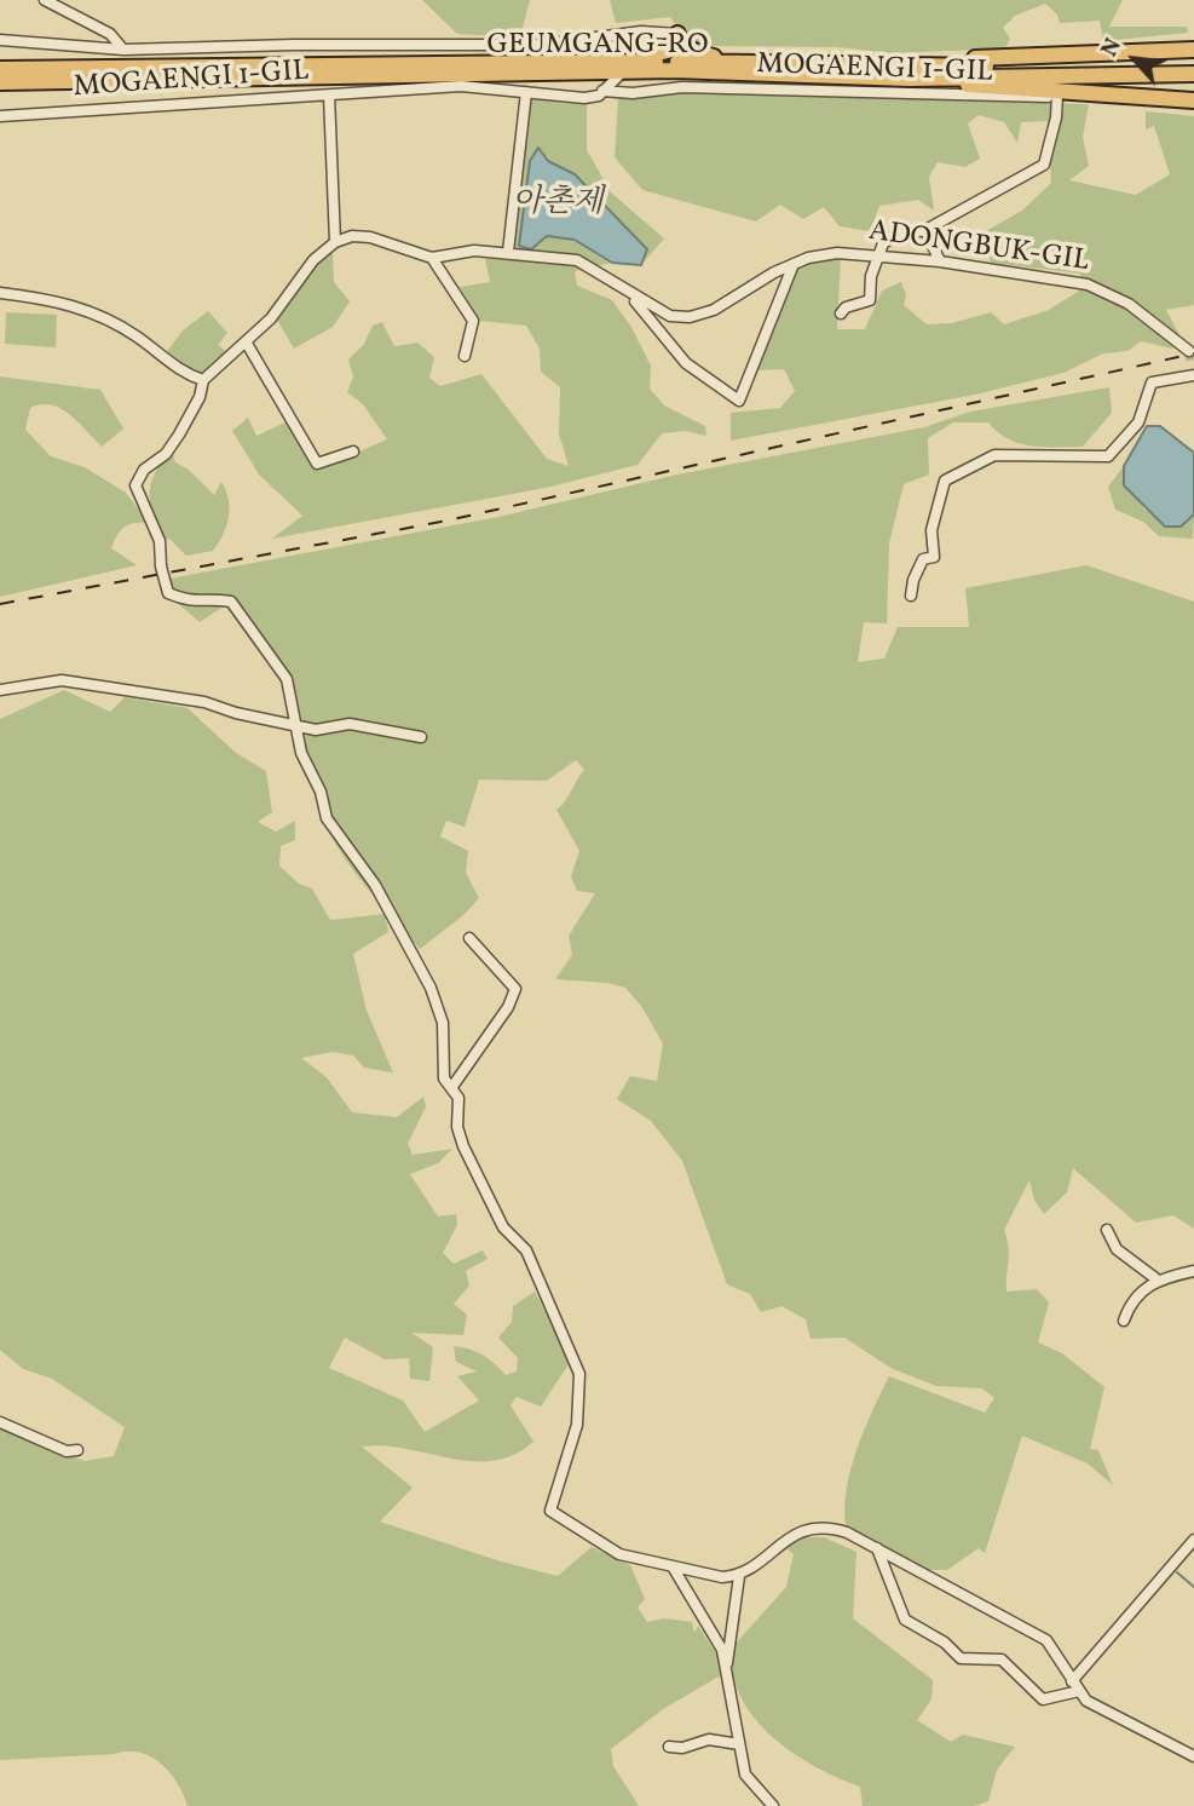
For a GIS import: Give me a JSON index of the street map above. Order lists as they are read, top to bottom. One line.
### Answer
{"streets":{"highway":["GEUMGANG-RO"],"street":["MOGAENGI 1-GIL","ADONGBUK-GIL"]},"water":["아촌제"],"north":"top left"}
